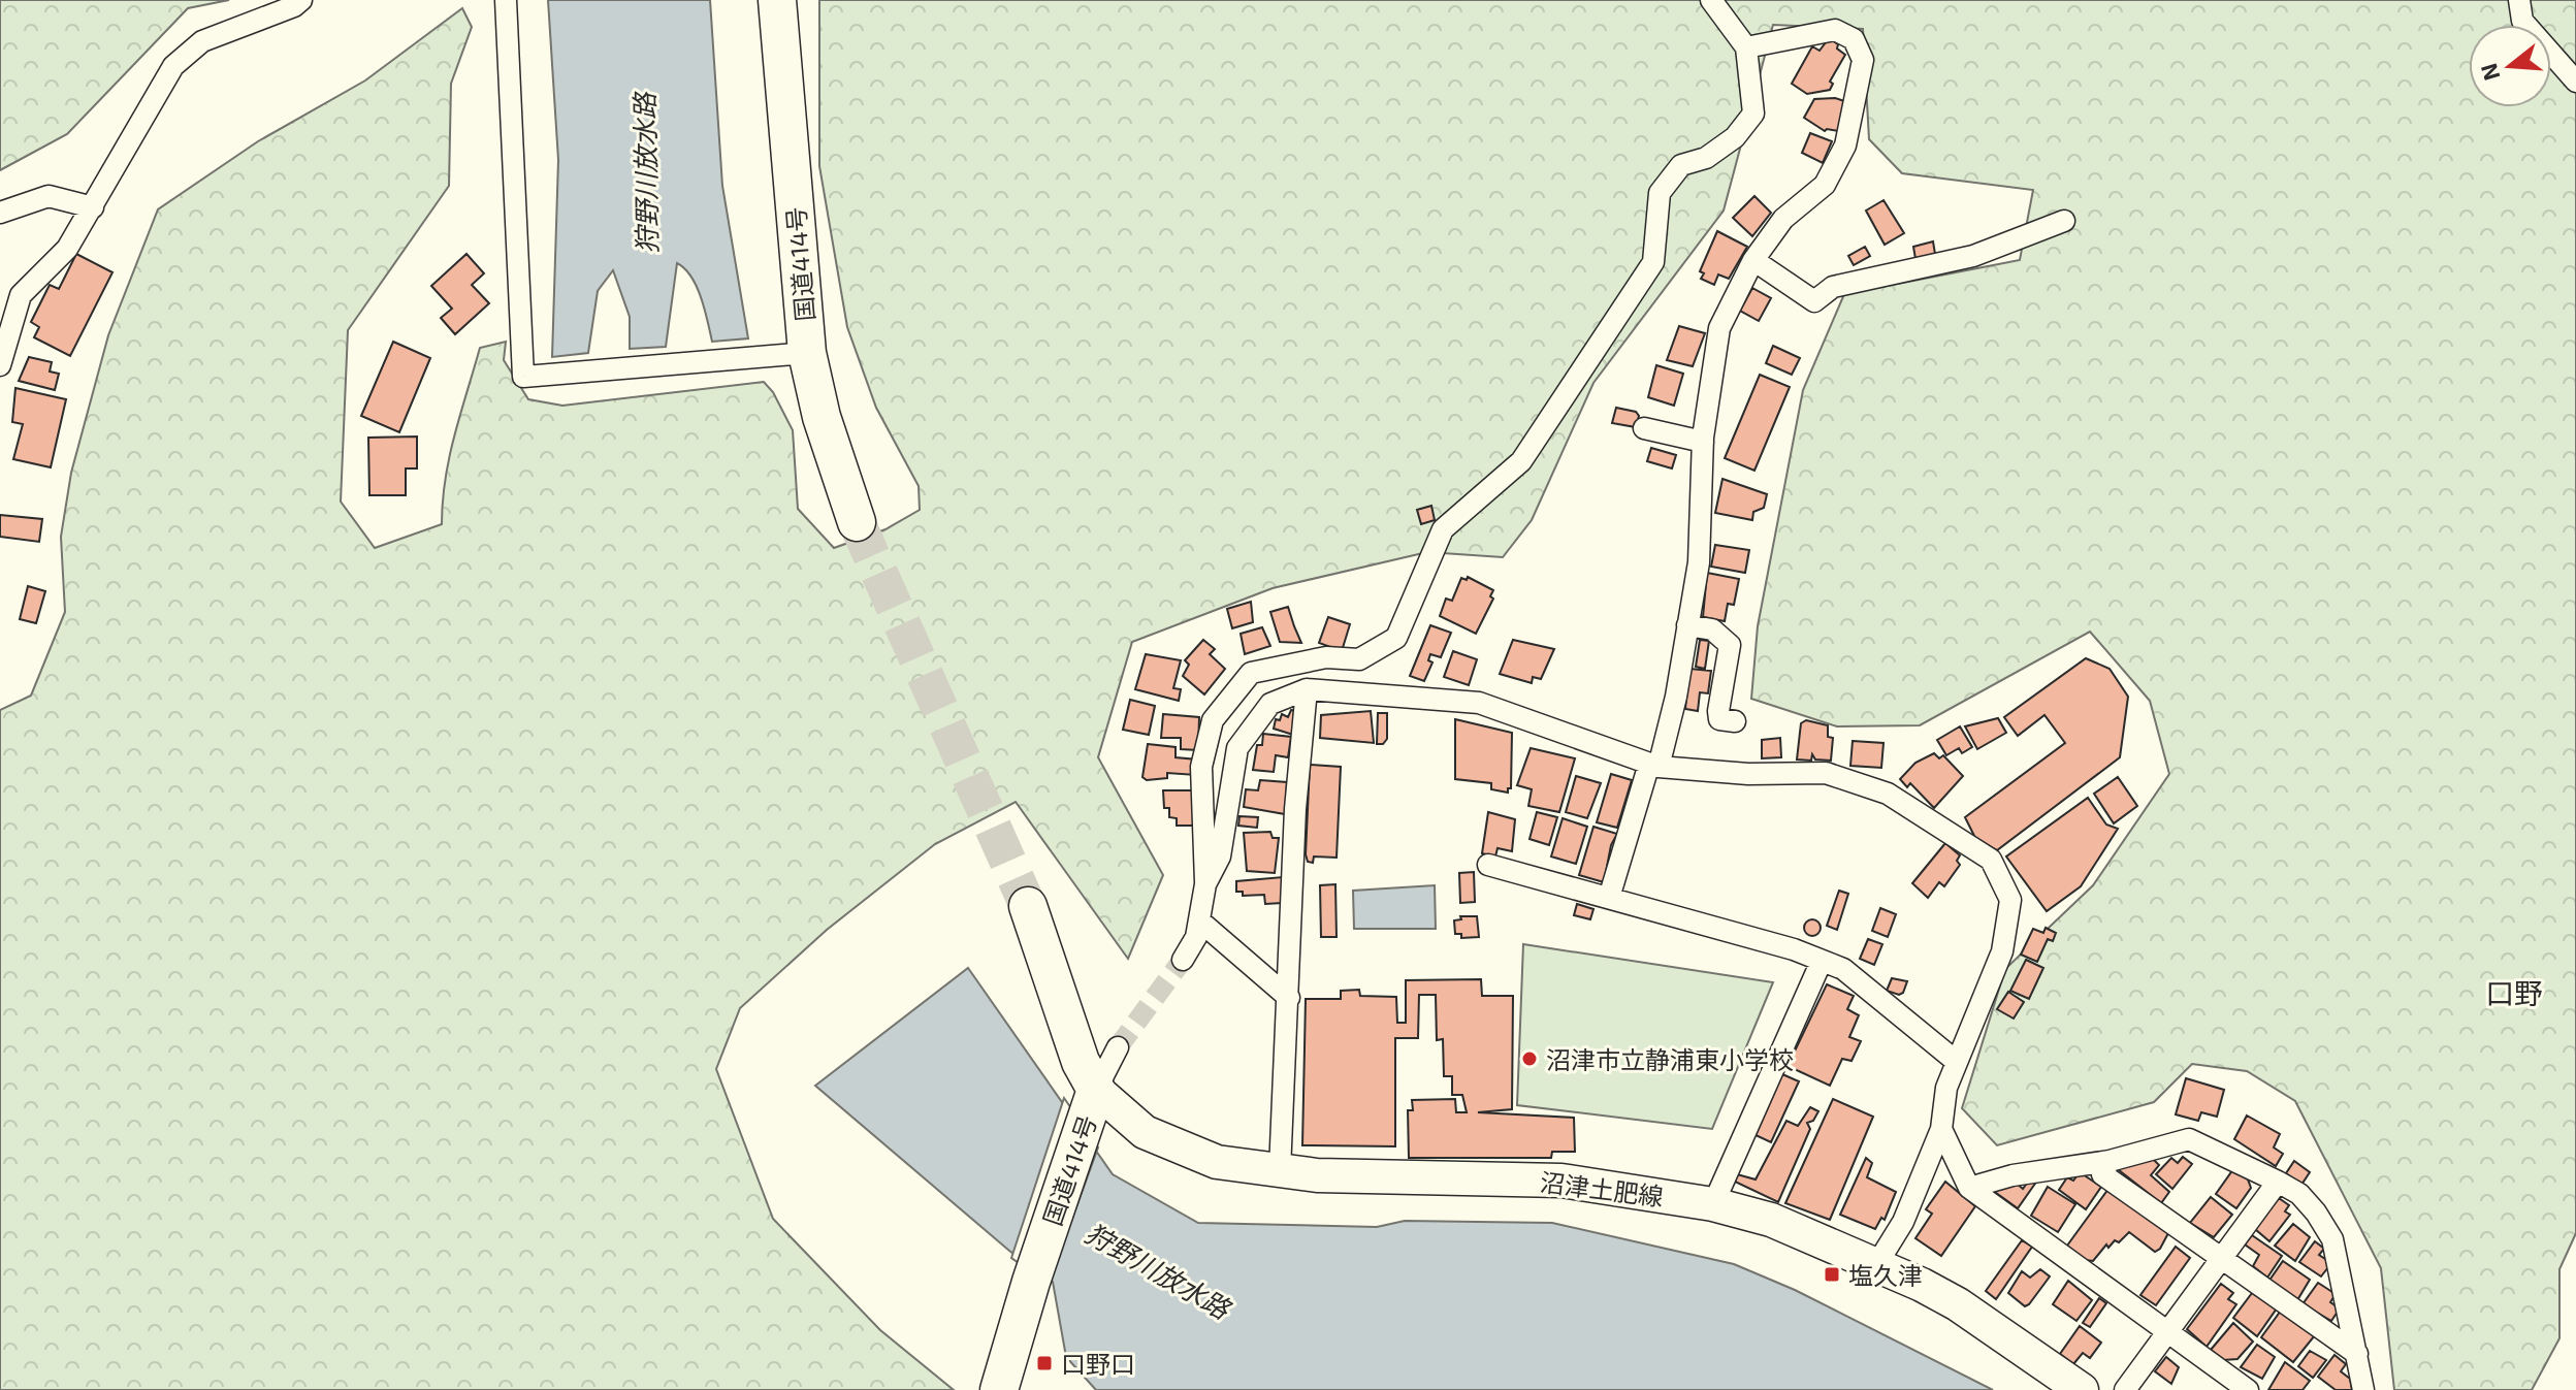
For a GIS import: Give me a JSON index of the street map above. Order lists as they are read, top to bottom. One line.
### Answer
{"streets":{"highway":["国道414号"],"main road":["沼津土肥線"]},"crossings":[["国道414号","沼津土肥線"]],"districts":["口野"],"water":["狩野川放水路"],"places":{"other":["沼津市立静浦東小学校"],"transit":["塩久津","口野口"]},"north":"left"}
